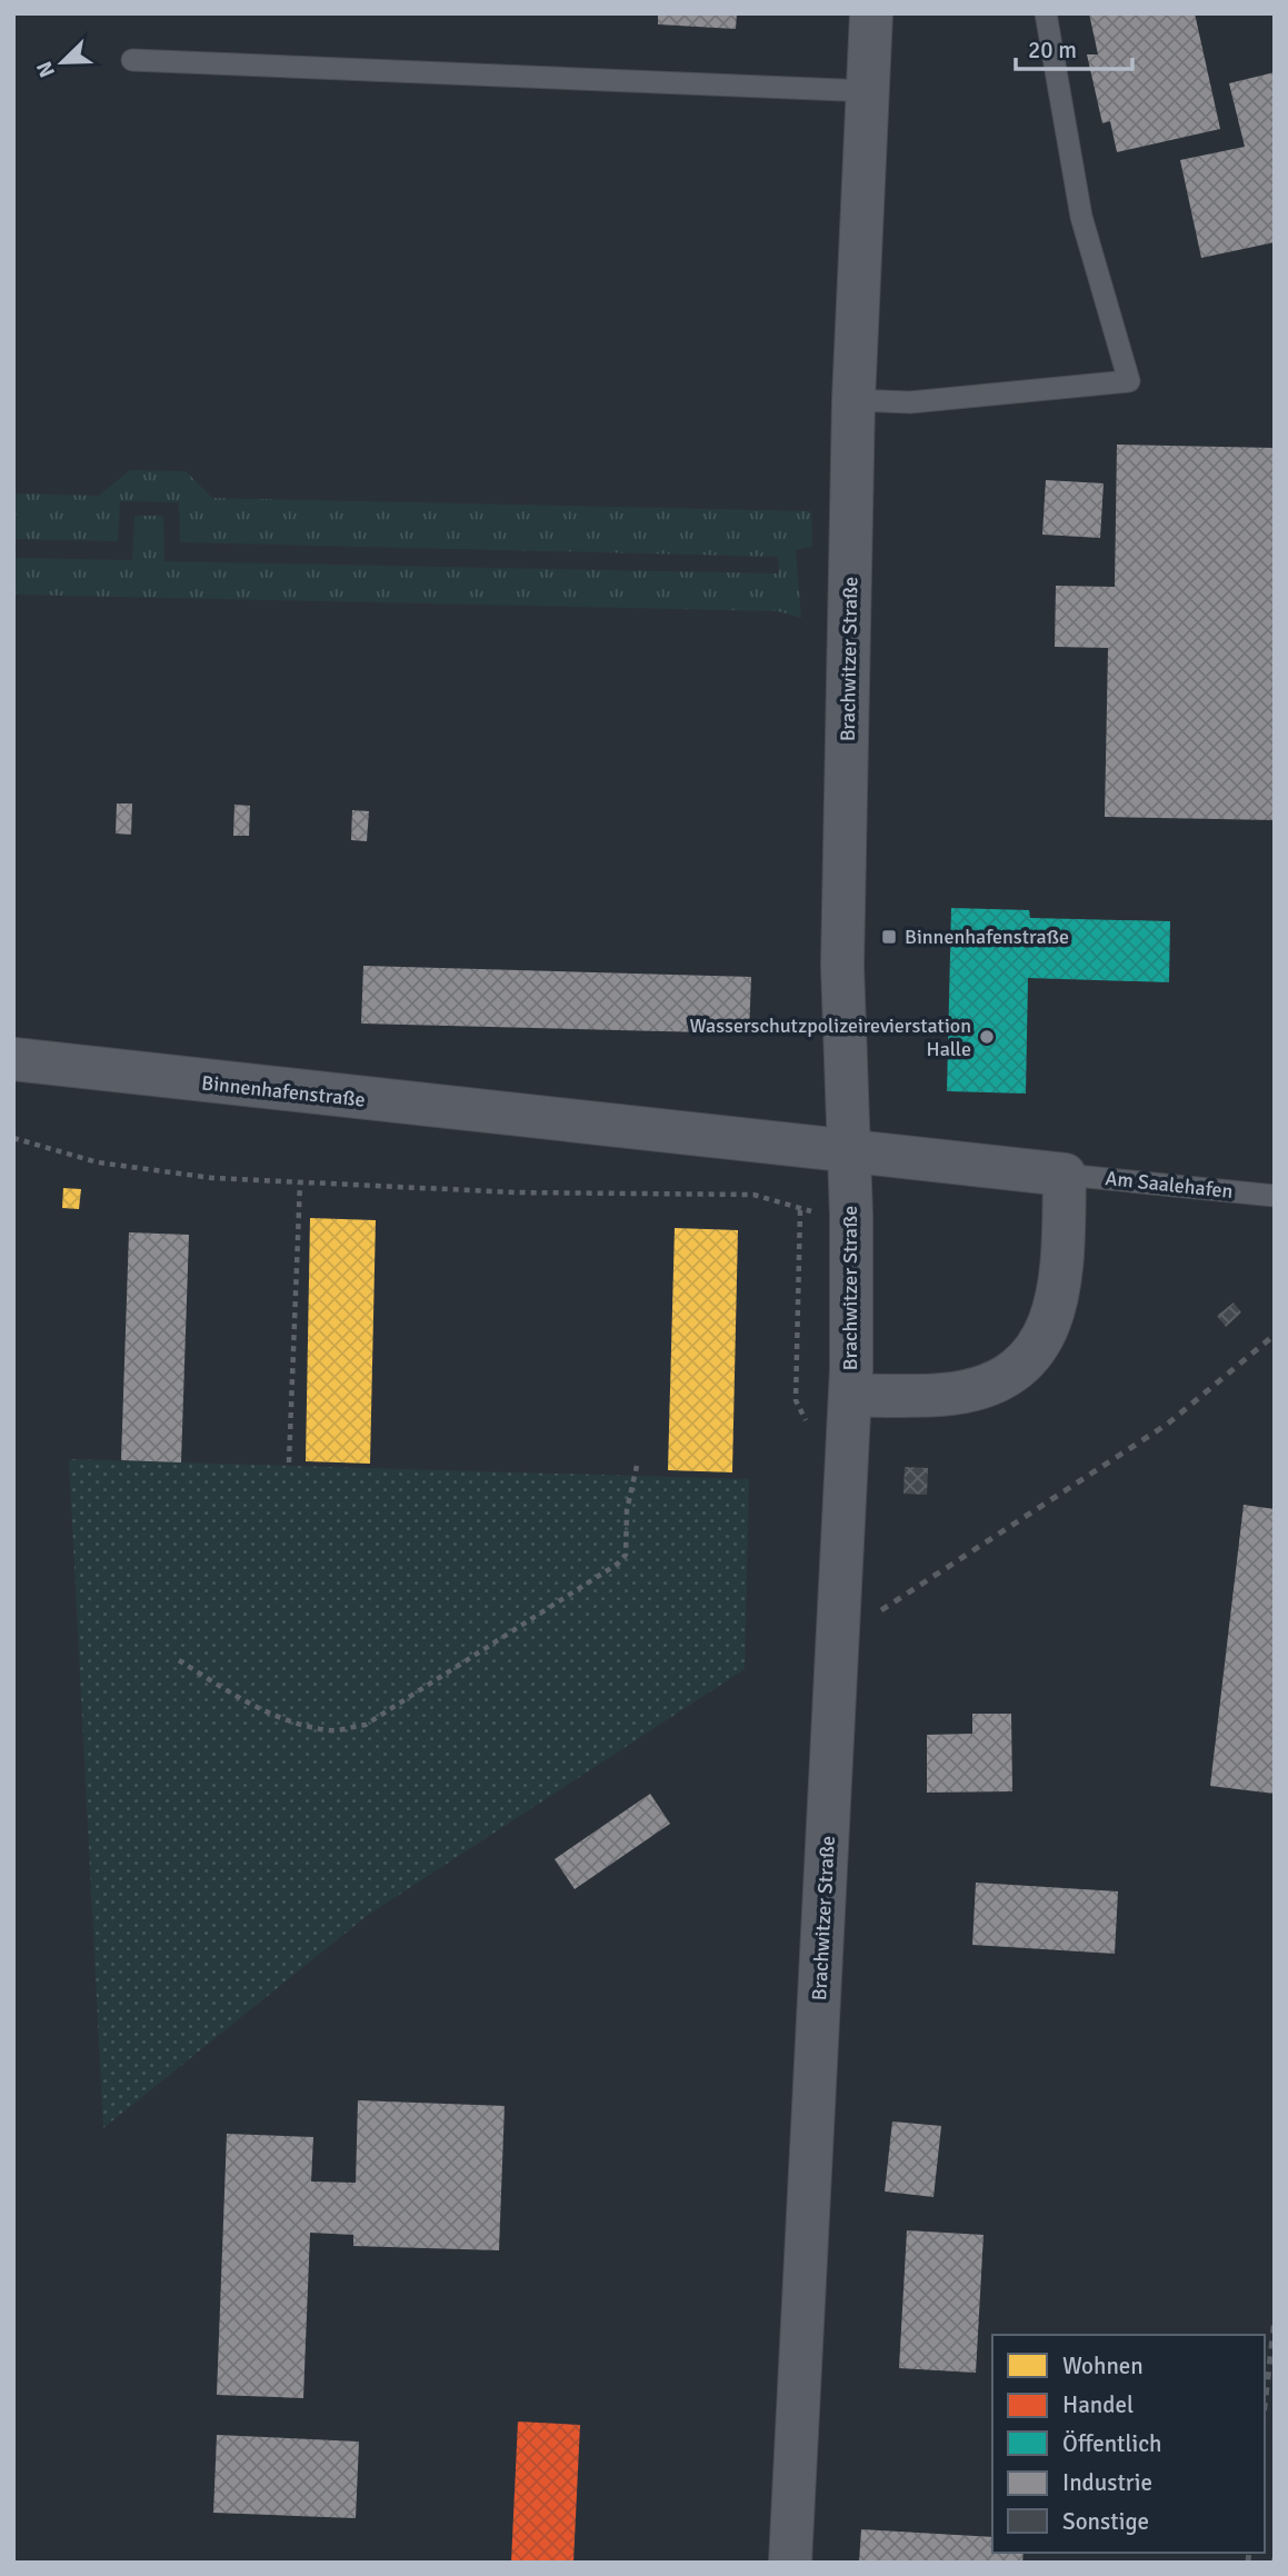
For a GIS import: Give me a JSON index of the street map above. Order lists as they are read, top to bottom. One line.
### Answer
{"streets":{"street":["Brachwitzer Straße","Binnenhafenstraße"],"lane":["Am Saalehafen"]},"crossings":[["Brachwitzer Straße","Binnenhafenstraße"],["Binnenhafenstraße","Am Saalehafen"]],"places":{"transit":["Binnenhafenstraße"],"other":["Wasserschutzpolizeirevierstation Halle"]},"legend":["Wohnen","Handel","Öffentlich","Industrie","Sonstige"],"scale_bar":"20 m","north":"bottom left"}
